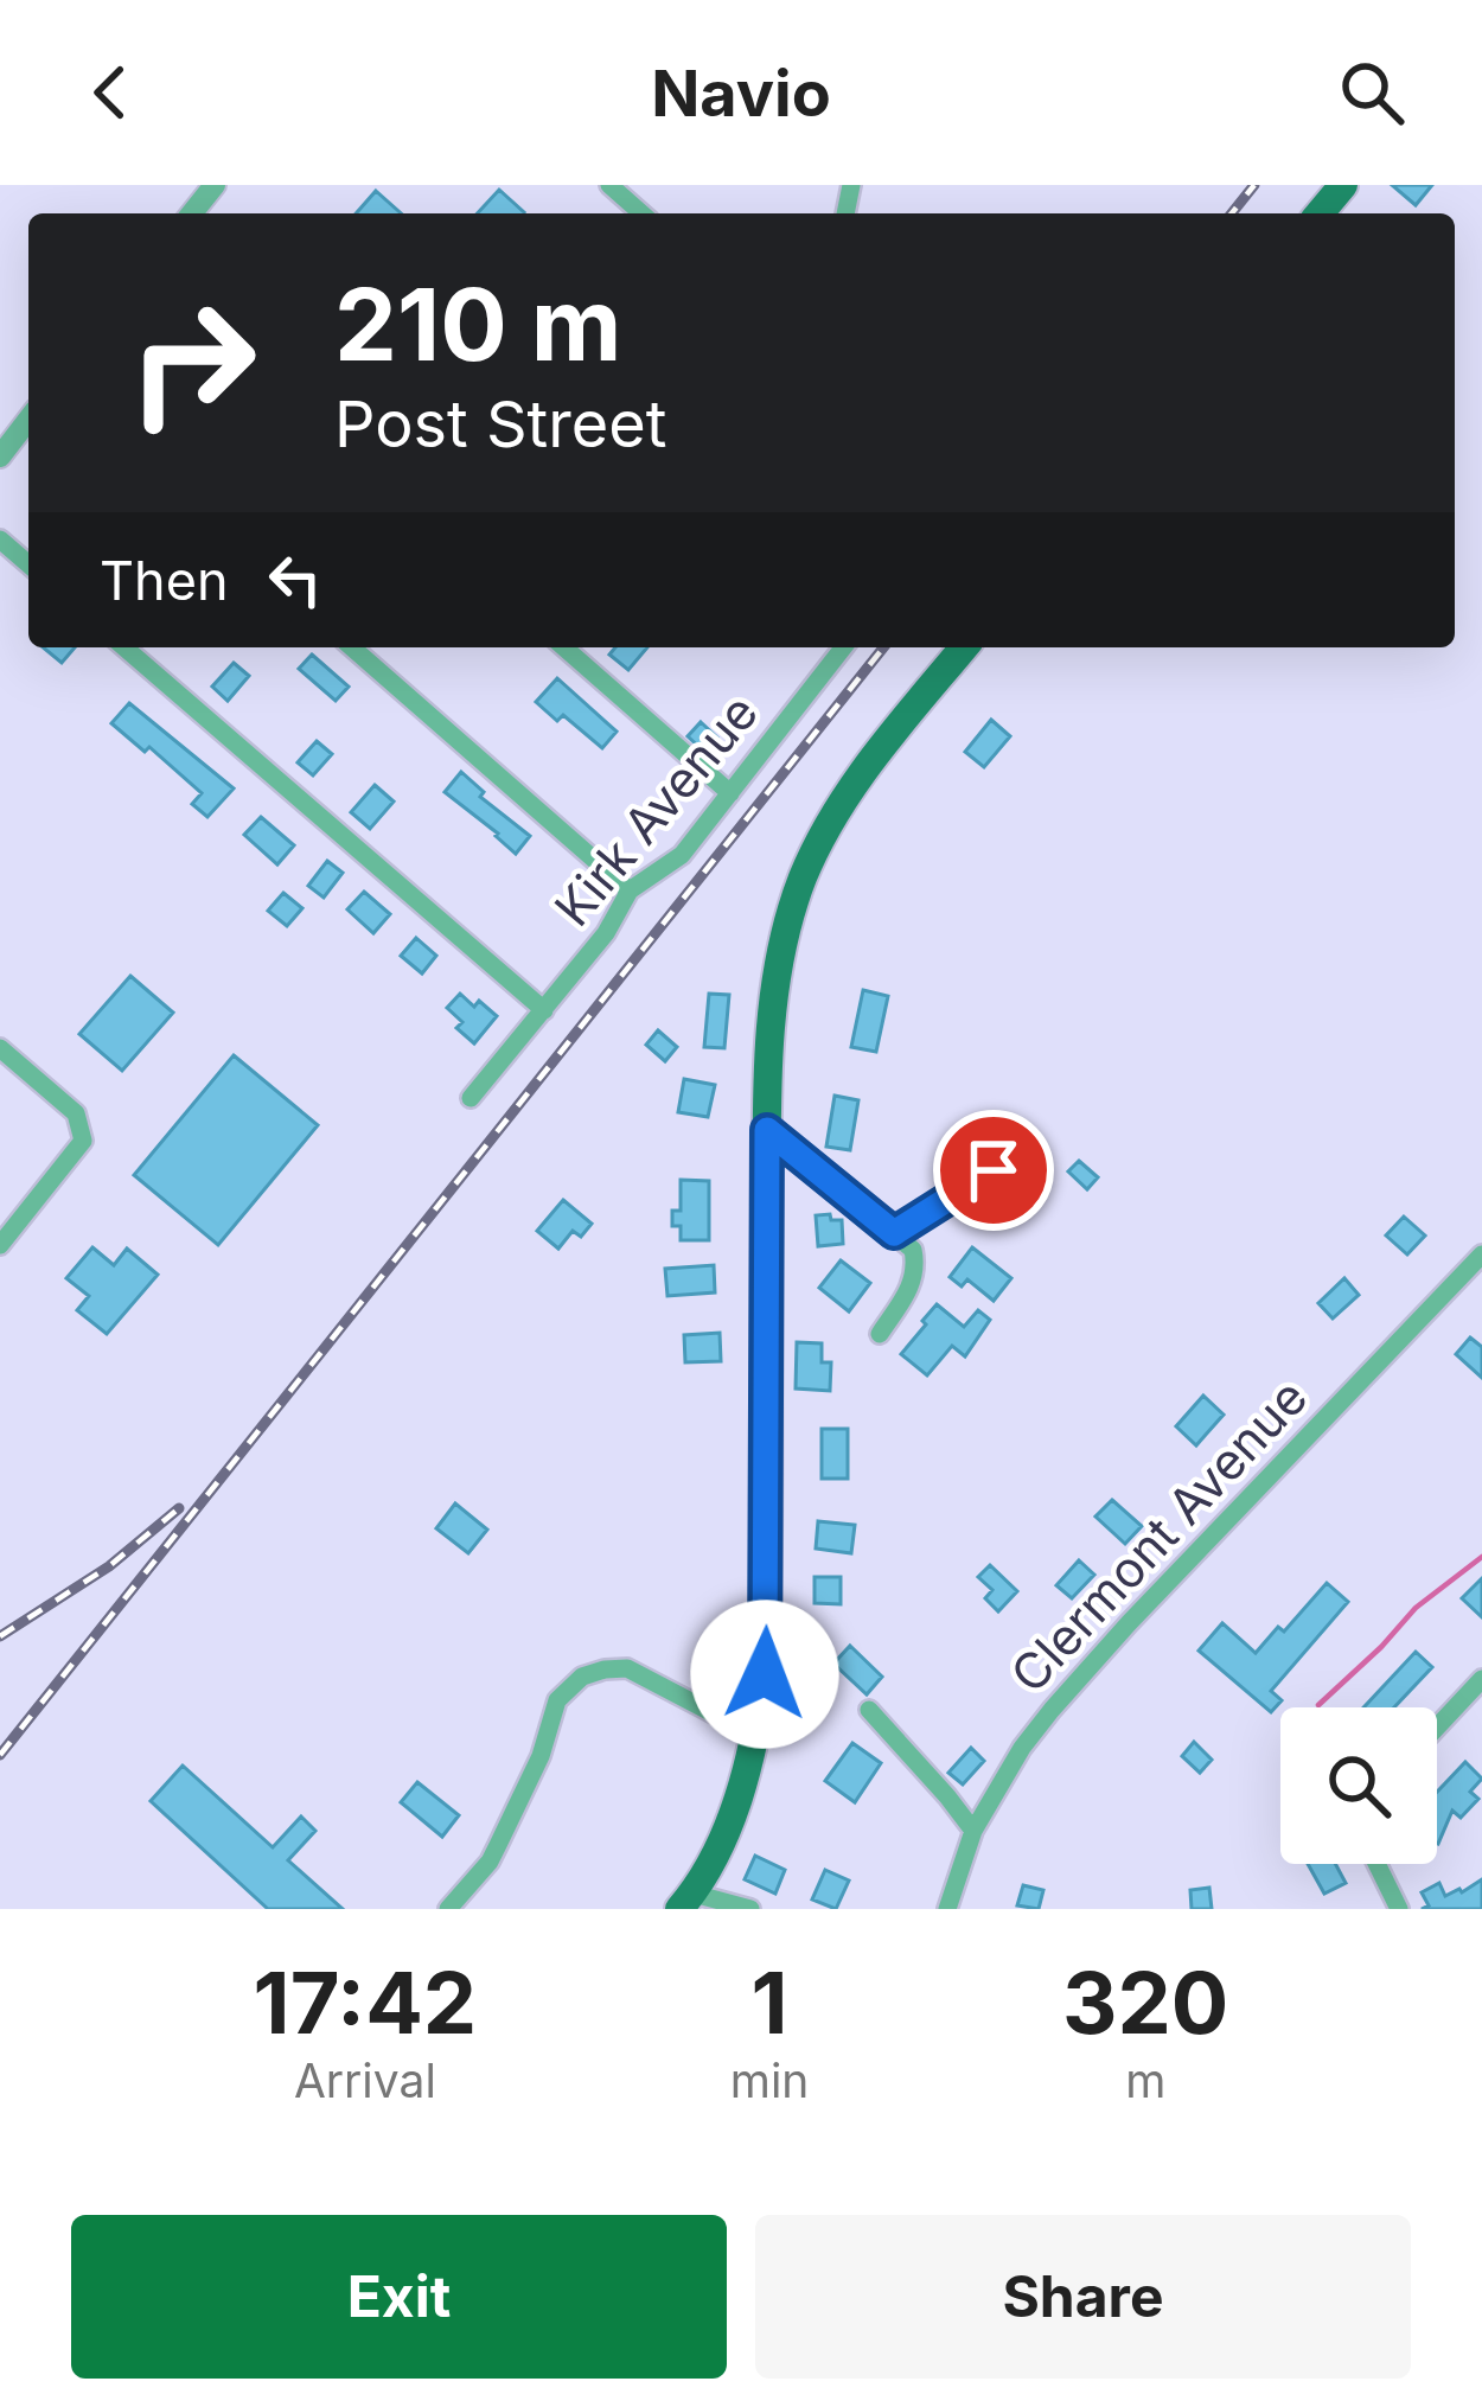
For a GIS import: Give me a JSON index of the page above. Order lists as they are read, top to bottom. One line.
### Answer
{"streets":{"street":["Kirk Avenue","Clermont Avenue"]},"page":{"header":"Navio","turn":["210 m","Post Street"],"then":"Then","eta":["17:42","Arrival","1","min","320","m"],"buttons":["Exit","Share"]}}
